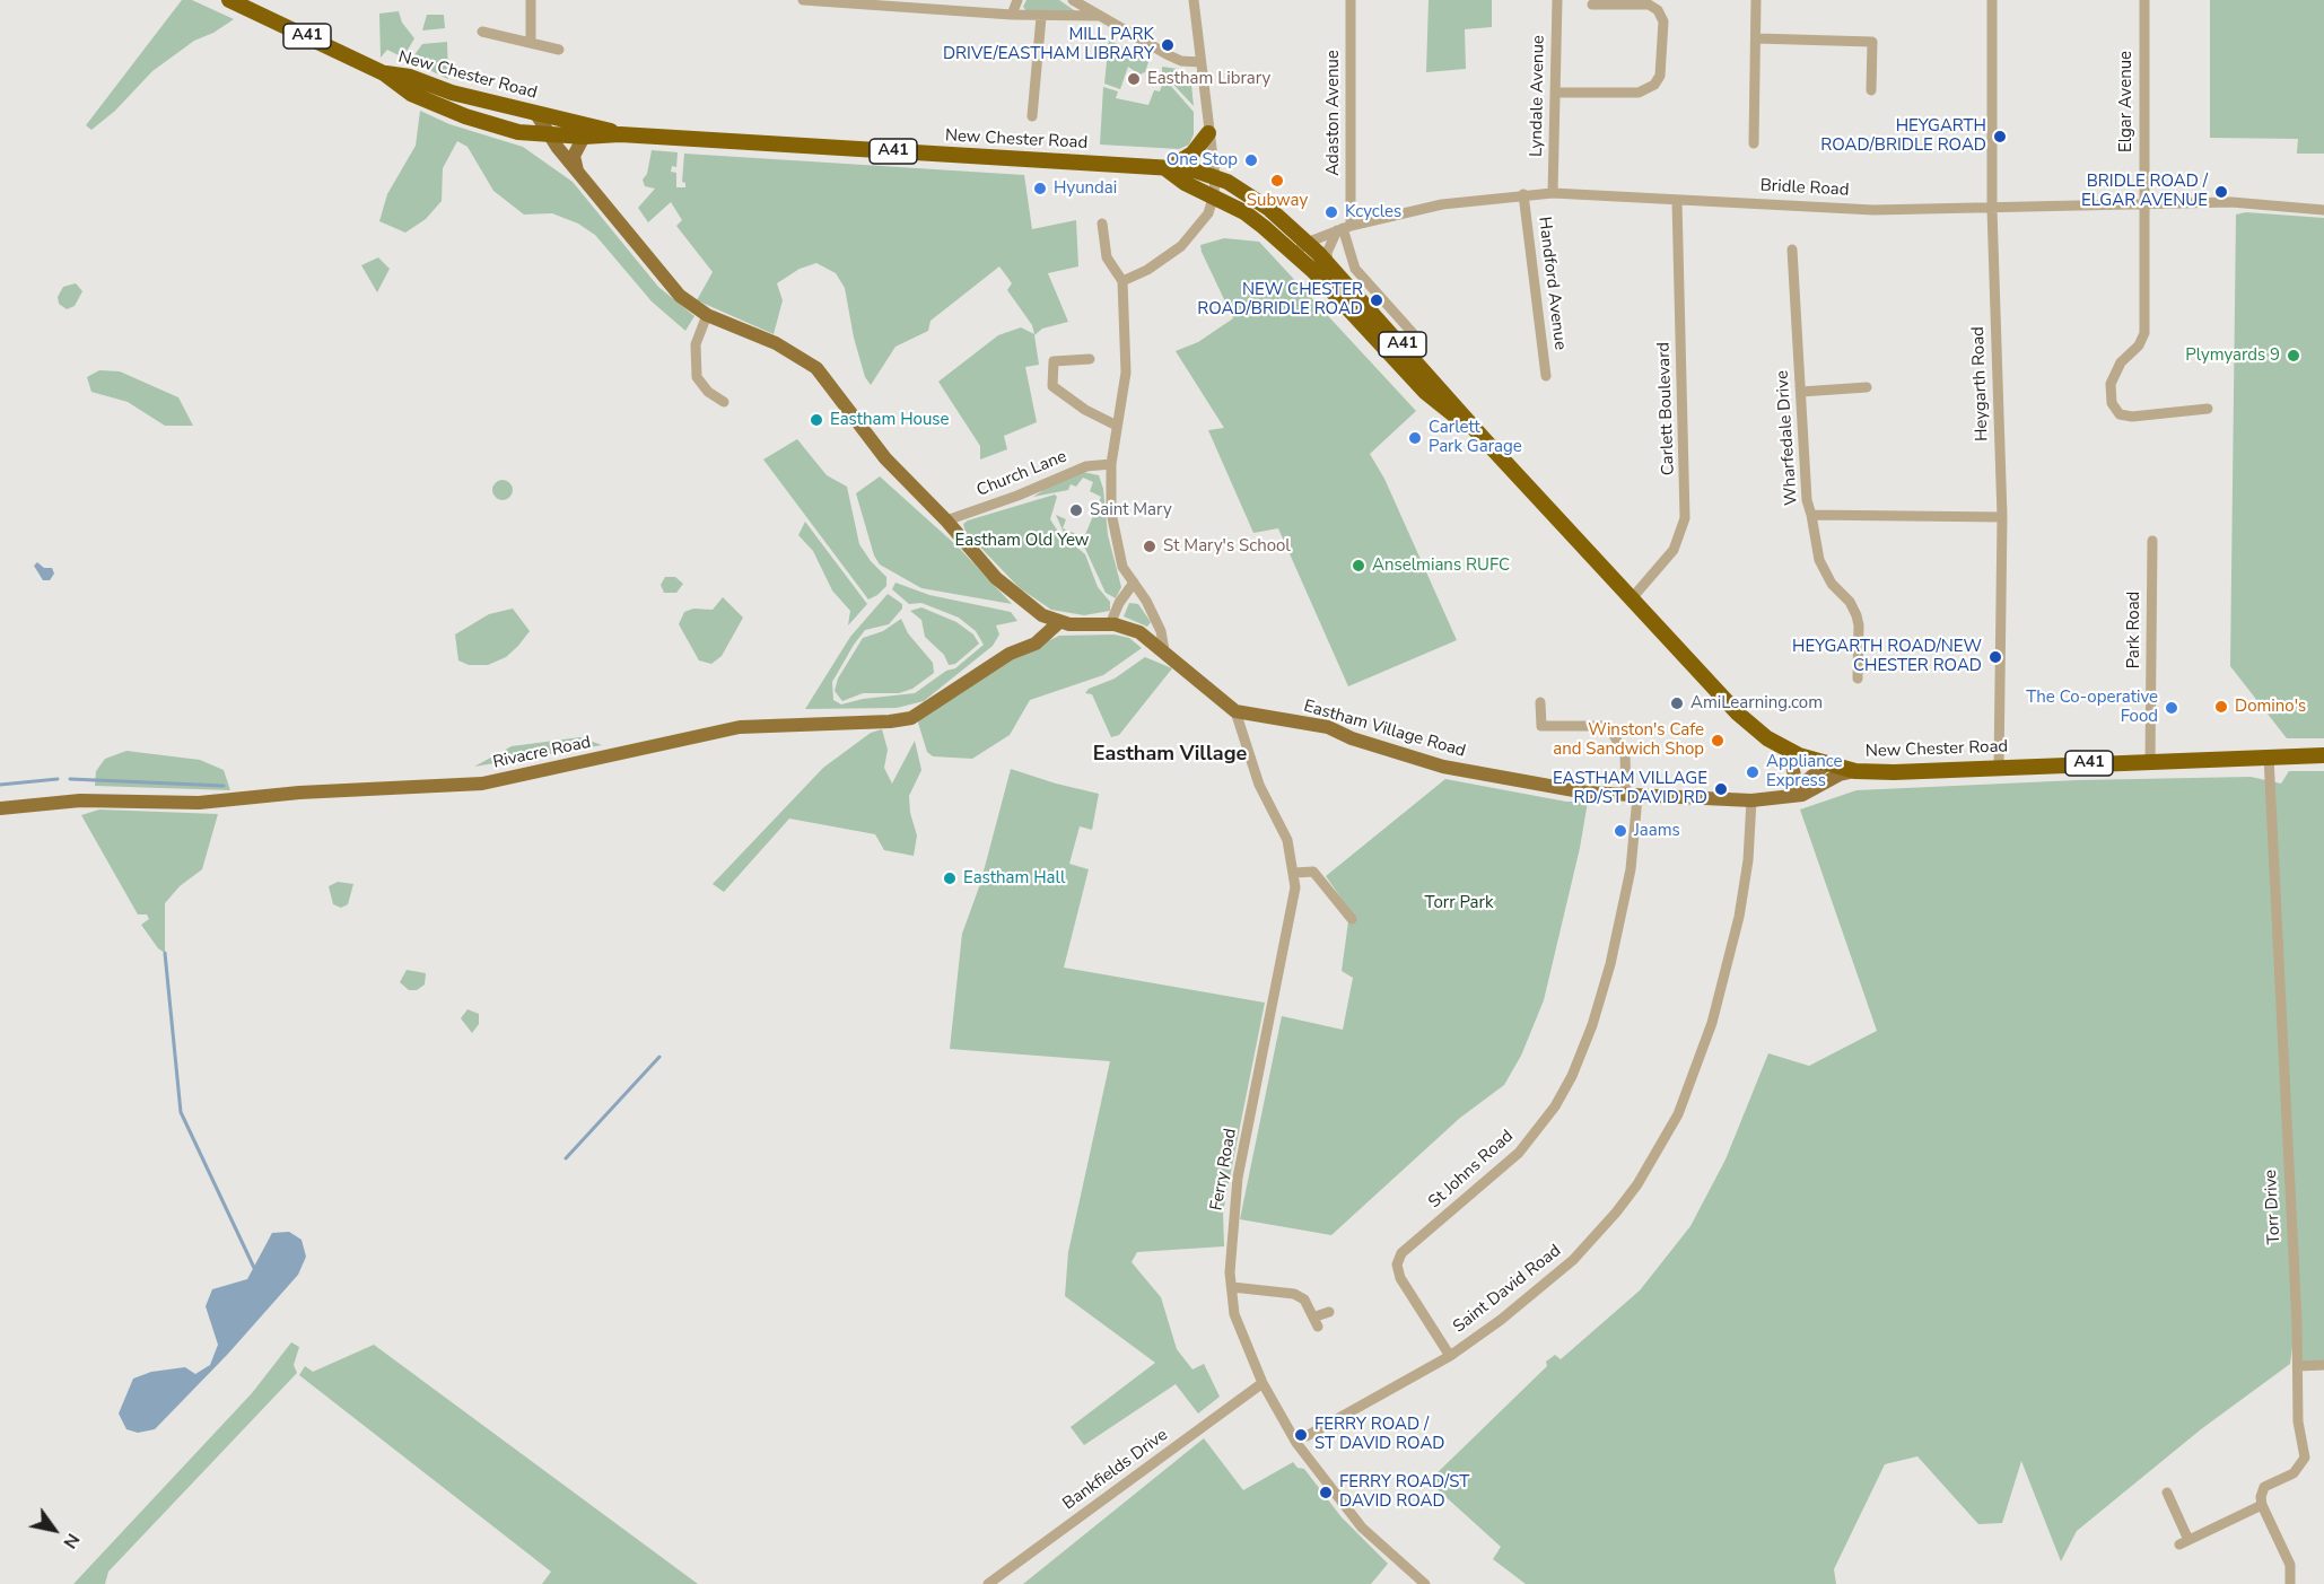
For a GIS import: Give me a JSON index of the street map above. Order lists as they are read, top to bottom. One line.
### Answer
{"streets":{"highway":["A41","New Chester Road"],"main road":["Eastham Village Road","Rivacre Road"],"street":["Lyndale Avenue","Elgar Avenue","Adaston Avenue","Bridle Road","Handford Avenue","Heygarth Road","Carlett Boulevard","Wharfedale Drive","Church Lane","Park Road","Ferry Road","St Johns Road","Torr Drive","Saint David Road","Bankfields Drive"]},"crossings":[["New Chester Road","Bridle Road"],["New Chester Road","Heygarth Road"],["New Chester Road","Carlett Boulevard"],["New Chester Road","Park Road"],["New Chester Road","Eastham Village Road"],["New Chester Road","Torr Drive"],["Lyndale Avenue","Bridle Road"],["Elgar Avenue","Bridle Road"],["Adaston Avenue","Bridle Road"],["Bridle Road","Handford Avenue"],["Bridle Road","Heygarth Road"],["Bridle Road","Carlett Boulevard"],["Heygarth Road","Wharfedale Drive"],["Eastham Village Road","Ferry Road"],["Eastham Village Road","St Johns Road"],["Eastham Village Road","Saint David Road"],["Ferry Road","Bankfields Drive"],["St Johns Road","Saint David Road"]],"districts":["Eastham Village"],"parks":["Eastham Old Yew","Torr Park"],"places":["MILL PARK DRIVE/EASTHAM LIBRARY","Eastham Library","HEYGARTH ROAD/BRIDLE ROAD","One Stop","Subway","Hyundai","BRIDLE ROAD / ELGAR AVENUE","Kcycles","NEW CHESTER ROAD/BRIDLE ROAD","Plymyards 9","Eastham House","Carlett Park Garage","Saint Mary","St Mary's School","Anselmians RUFC","HEYGARTH ROAD/NEW CHESTER ROAD","AmiLearning.com","Domino's","The Co-operative Food","Winston's Cafe and Sandwich Shop","Appliance Express","EASTHAM VILLAGE RD/ST DAVID RD","Jaams","Eastham Hall","FERRY ROAD / ST DAVID ROAD","FERRY ROAD/ST DAVID ROAD"],"north":"bottom right"}
